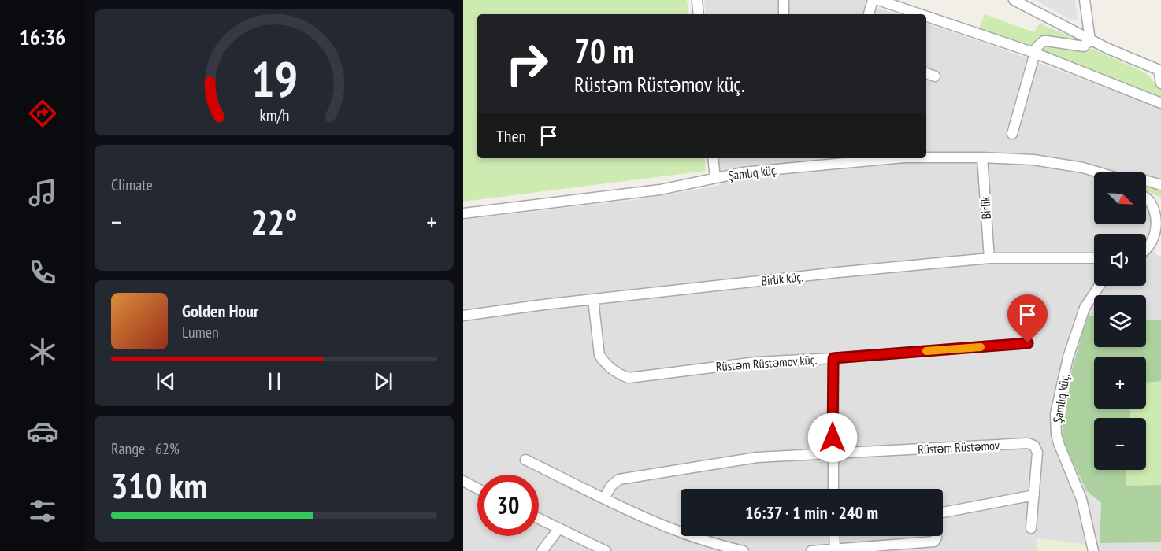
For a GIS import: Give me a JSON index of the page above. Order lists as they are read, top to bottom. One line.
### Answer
{"streets":{"street":["Şamlıq küç.","Birlik","Birlik küç.","Rüstəm Rüstəmov küç.","Rüstəm Rüstəmov"]},"crossings":[["Şamlıq küç.","Birlik"],["Birlik","Birlik küç."],["Birlik küç.","Rüstəm Rüstəmov küç."]],"north":"bottom right","page":{"tabs":"16:36","turn":["70 m","Rüstəm Rüstəmov küç."],"then":"Then","tile":["Climate",["Range · 62%","310 km"]],"map_buttons":["+","−"],"heat":["−","22°","+"],"song":["Golden Hour","Lumen"],"limit":"30","trip":"16:37 · 1 min · 240 m","gauge":["19","km/h"]}}
